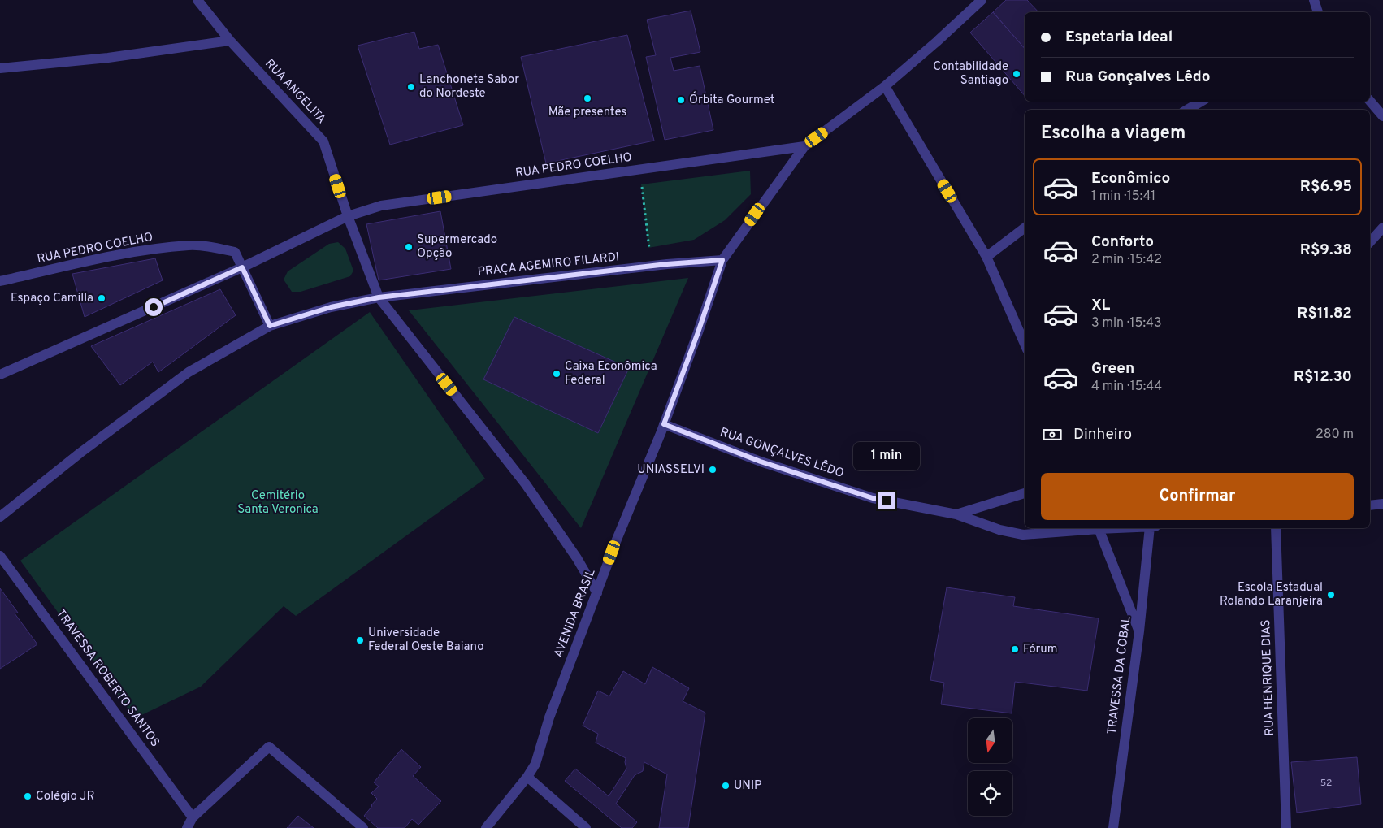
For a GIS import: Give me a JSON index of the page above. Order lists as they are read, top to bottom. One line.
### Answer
{"streets":{"street":["RUA ANGELITA","RUA PEDRO COELHO","PRAÇA AGEMIRO FILARDI","RUA GONÇALVES LÊDO","AVENIDA BRASIL","TRAVESSA DA COBAL","RUA HENRIQUE DIAS","TRAVESSA ROBERTO SANTOS"]},"crossings":[["RUA ANGELITA","RUA PEDRO COELHO"],["RUA ANGELITA","PRAÇA AGEMIRO FILARDI"],["RUA ANGELITA","AVENIDA BRASIL"],["RUA PEDRO COELHO","PRAÇA AGEMIRO FILARDI"],["RUA PEDRO COELHO","AVENIDA BRASIL"],["PRAÇA AGEMIRO FILARDI","AVENIDA BRASIL"],["RUA GONÇALVES LÊDO","AVENIDA BRASIL"]],"parks":["Cemitério Santa Veronica"],"places":["Contabilidade Santiago","Lanchonete Sabor do Nordeste","Mãe presentes","Órbita Gourmet","Supermercado Opção","Espaço Camilla","Caixa Econômica Federal","UNIASSELVI","Escola Estadual Rolando Laranjeira","Universidade Federal Oeste Baiano","Fórum","UNIP","Colégio JR"],"house_numbers":["52"],"north":"bottom","page":{"banner":["Espetaria Ideal","Rua Gonçalves Lêdo"],"heading":"Escolha a viagem","list":[{"name":"Econômico","note":"1 min · 15:41","value":"R$6.95"},{"name":"Conforto","note":"2 min · 15:42","value":"R$9.38"},{"name":"XL","note":"3 min · 15:43","value":"R$11.82"},{"name":"Green","note":"4 min · 15:44","value":"R$12.30"}],"pay":["Dinheiro","280 m"],"bubble":"1 min","buttons":"Confirmar"}}
